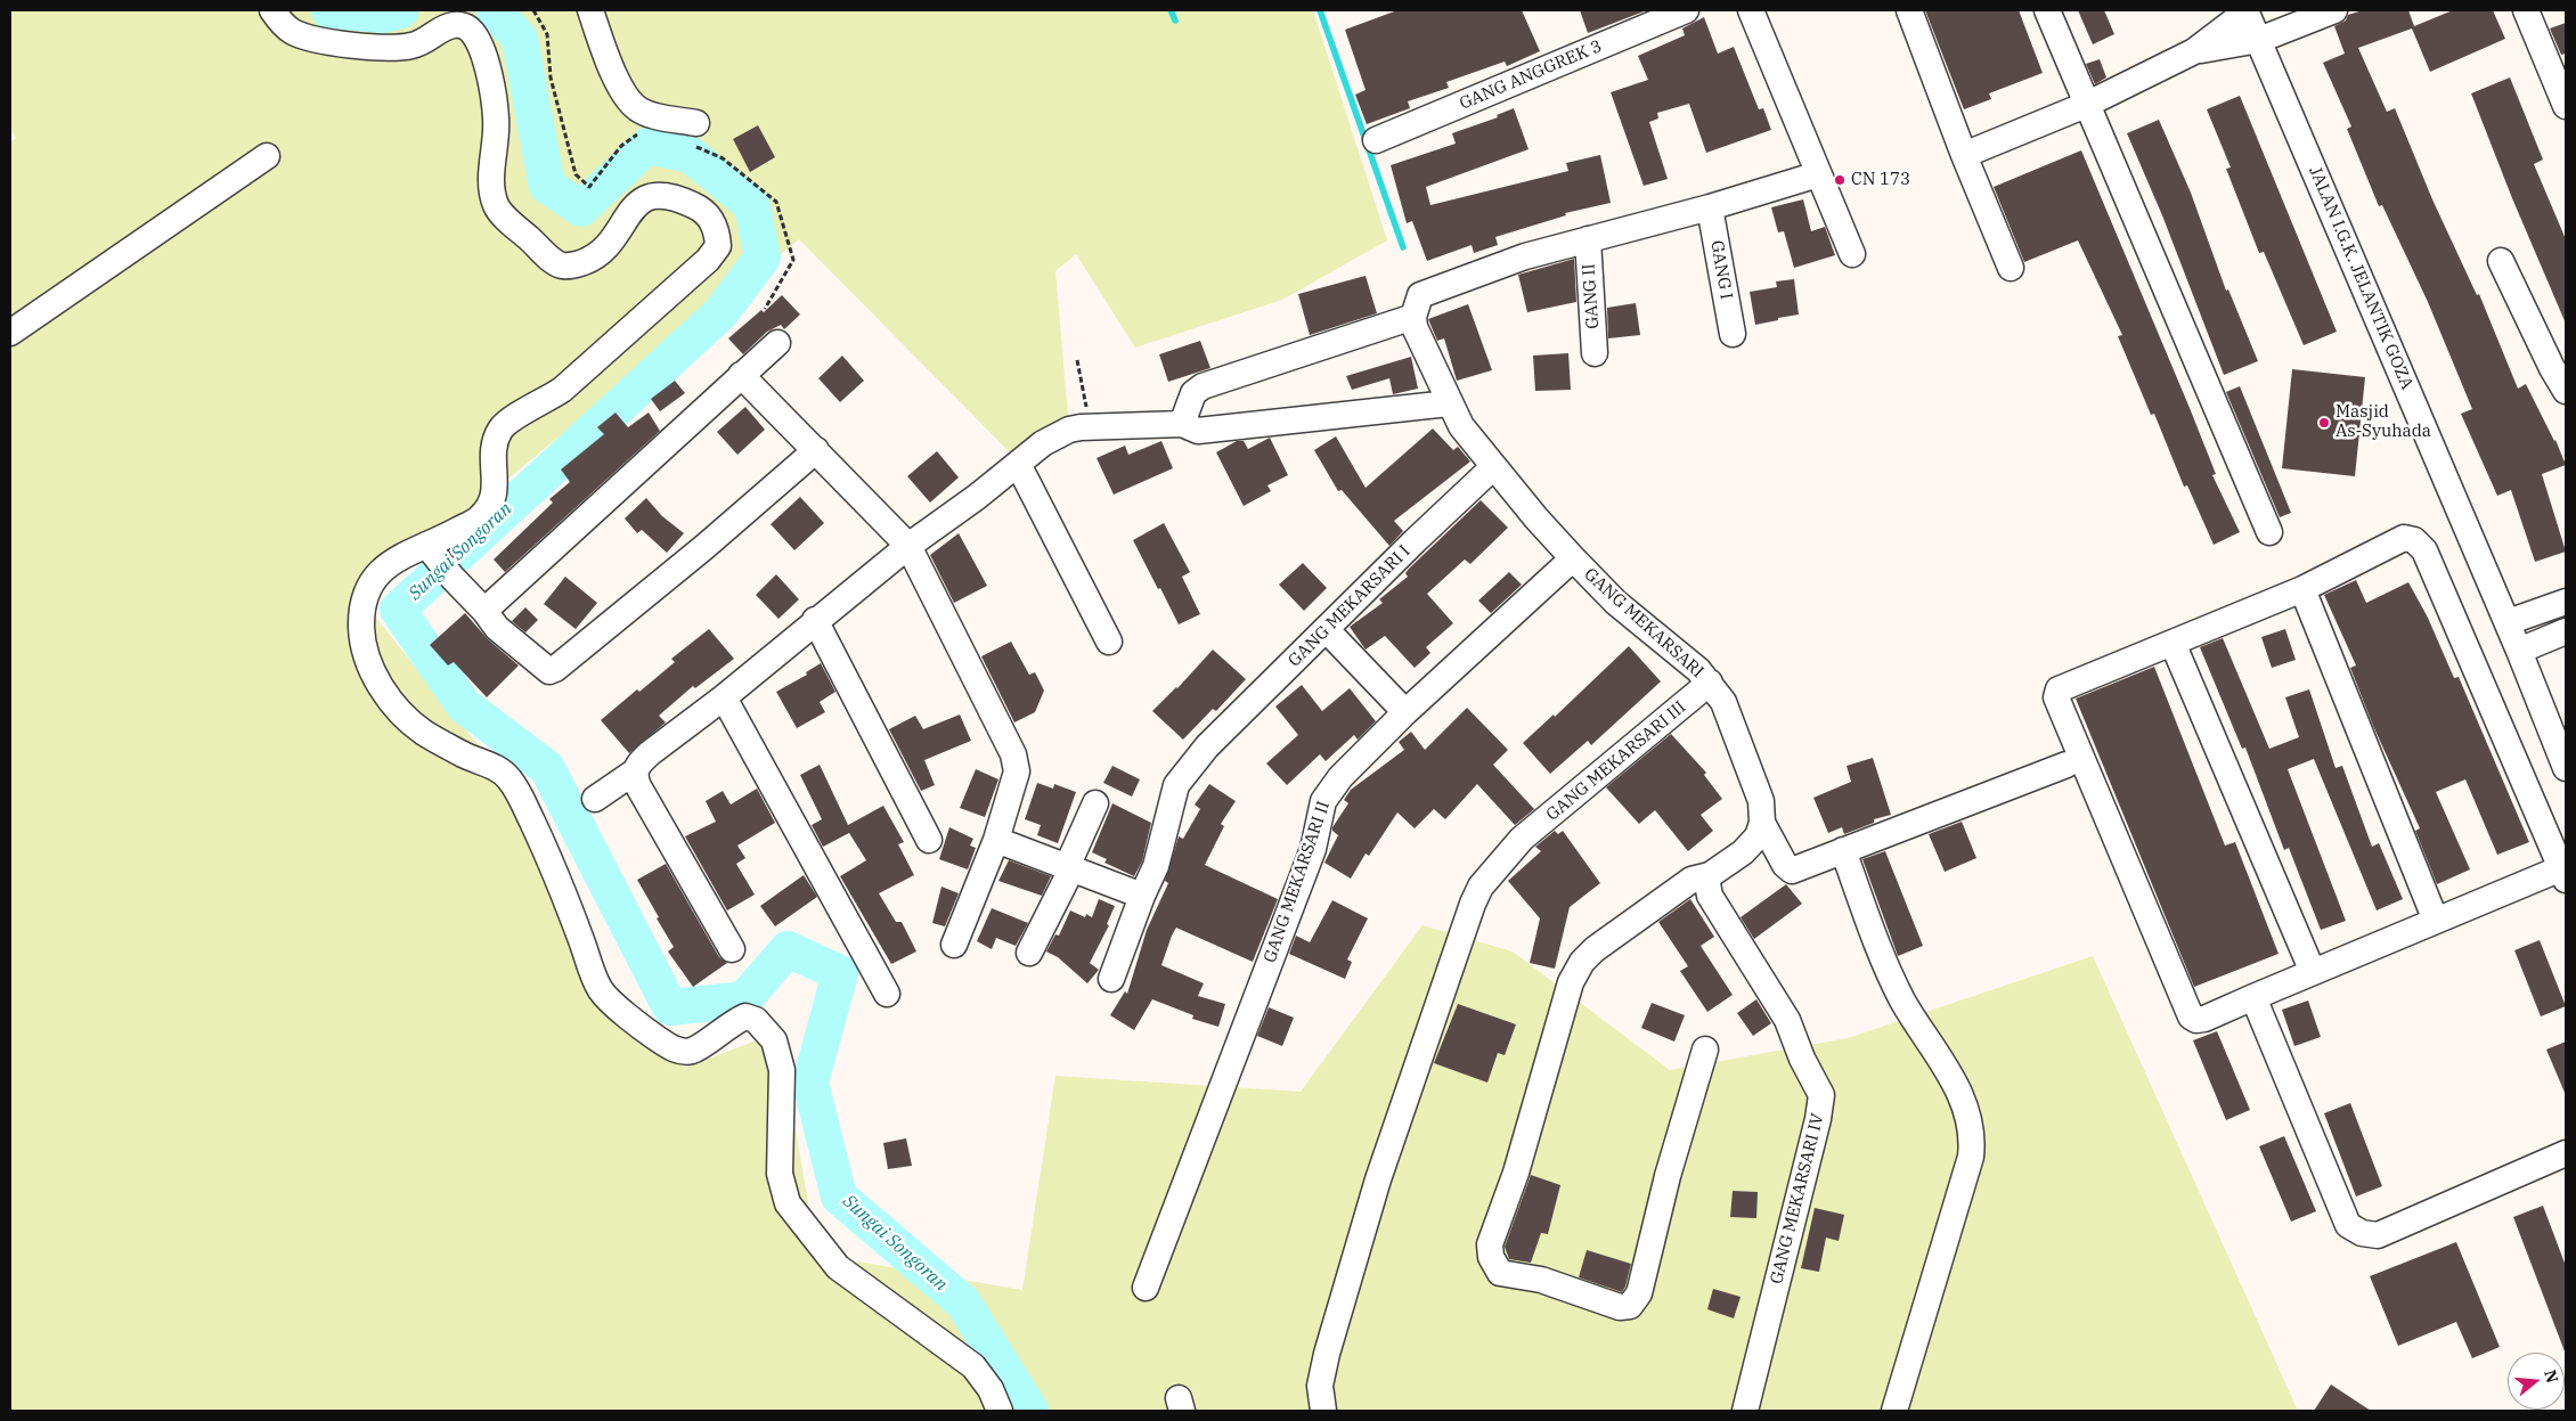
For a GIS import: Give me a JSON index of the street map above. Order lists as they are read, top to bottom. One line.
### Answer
{"streets":{"street":["GANG ANGGREK 3","GANG I","JALAN I.G.K. JELANTIK GOZA","GANG II","GANG MEKARSARI I","GANG MEKARSARI","GANG MEKARSARI III","GANG MEKARSARI II","GANG MEKARSARI IV"]},"crossings":[["GANG MEKARSARI I","GANG MEKARSARI"],["GANG MEKARSARI","GANG MEKARSARI III"],["GANG MEKARSARI","GANG MEKARSARI II"]],"water":["Sungai Songoran"],"places":["CN 173","Masjid As-Syuhada"],"north":"right"}
